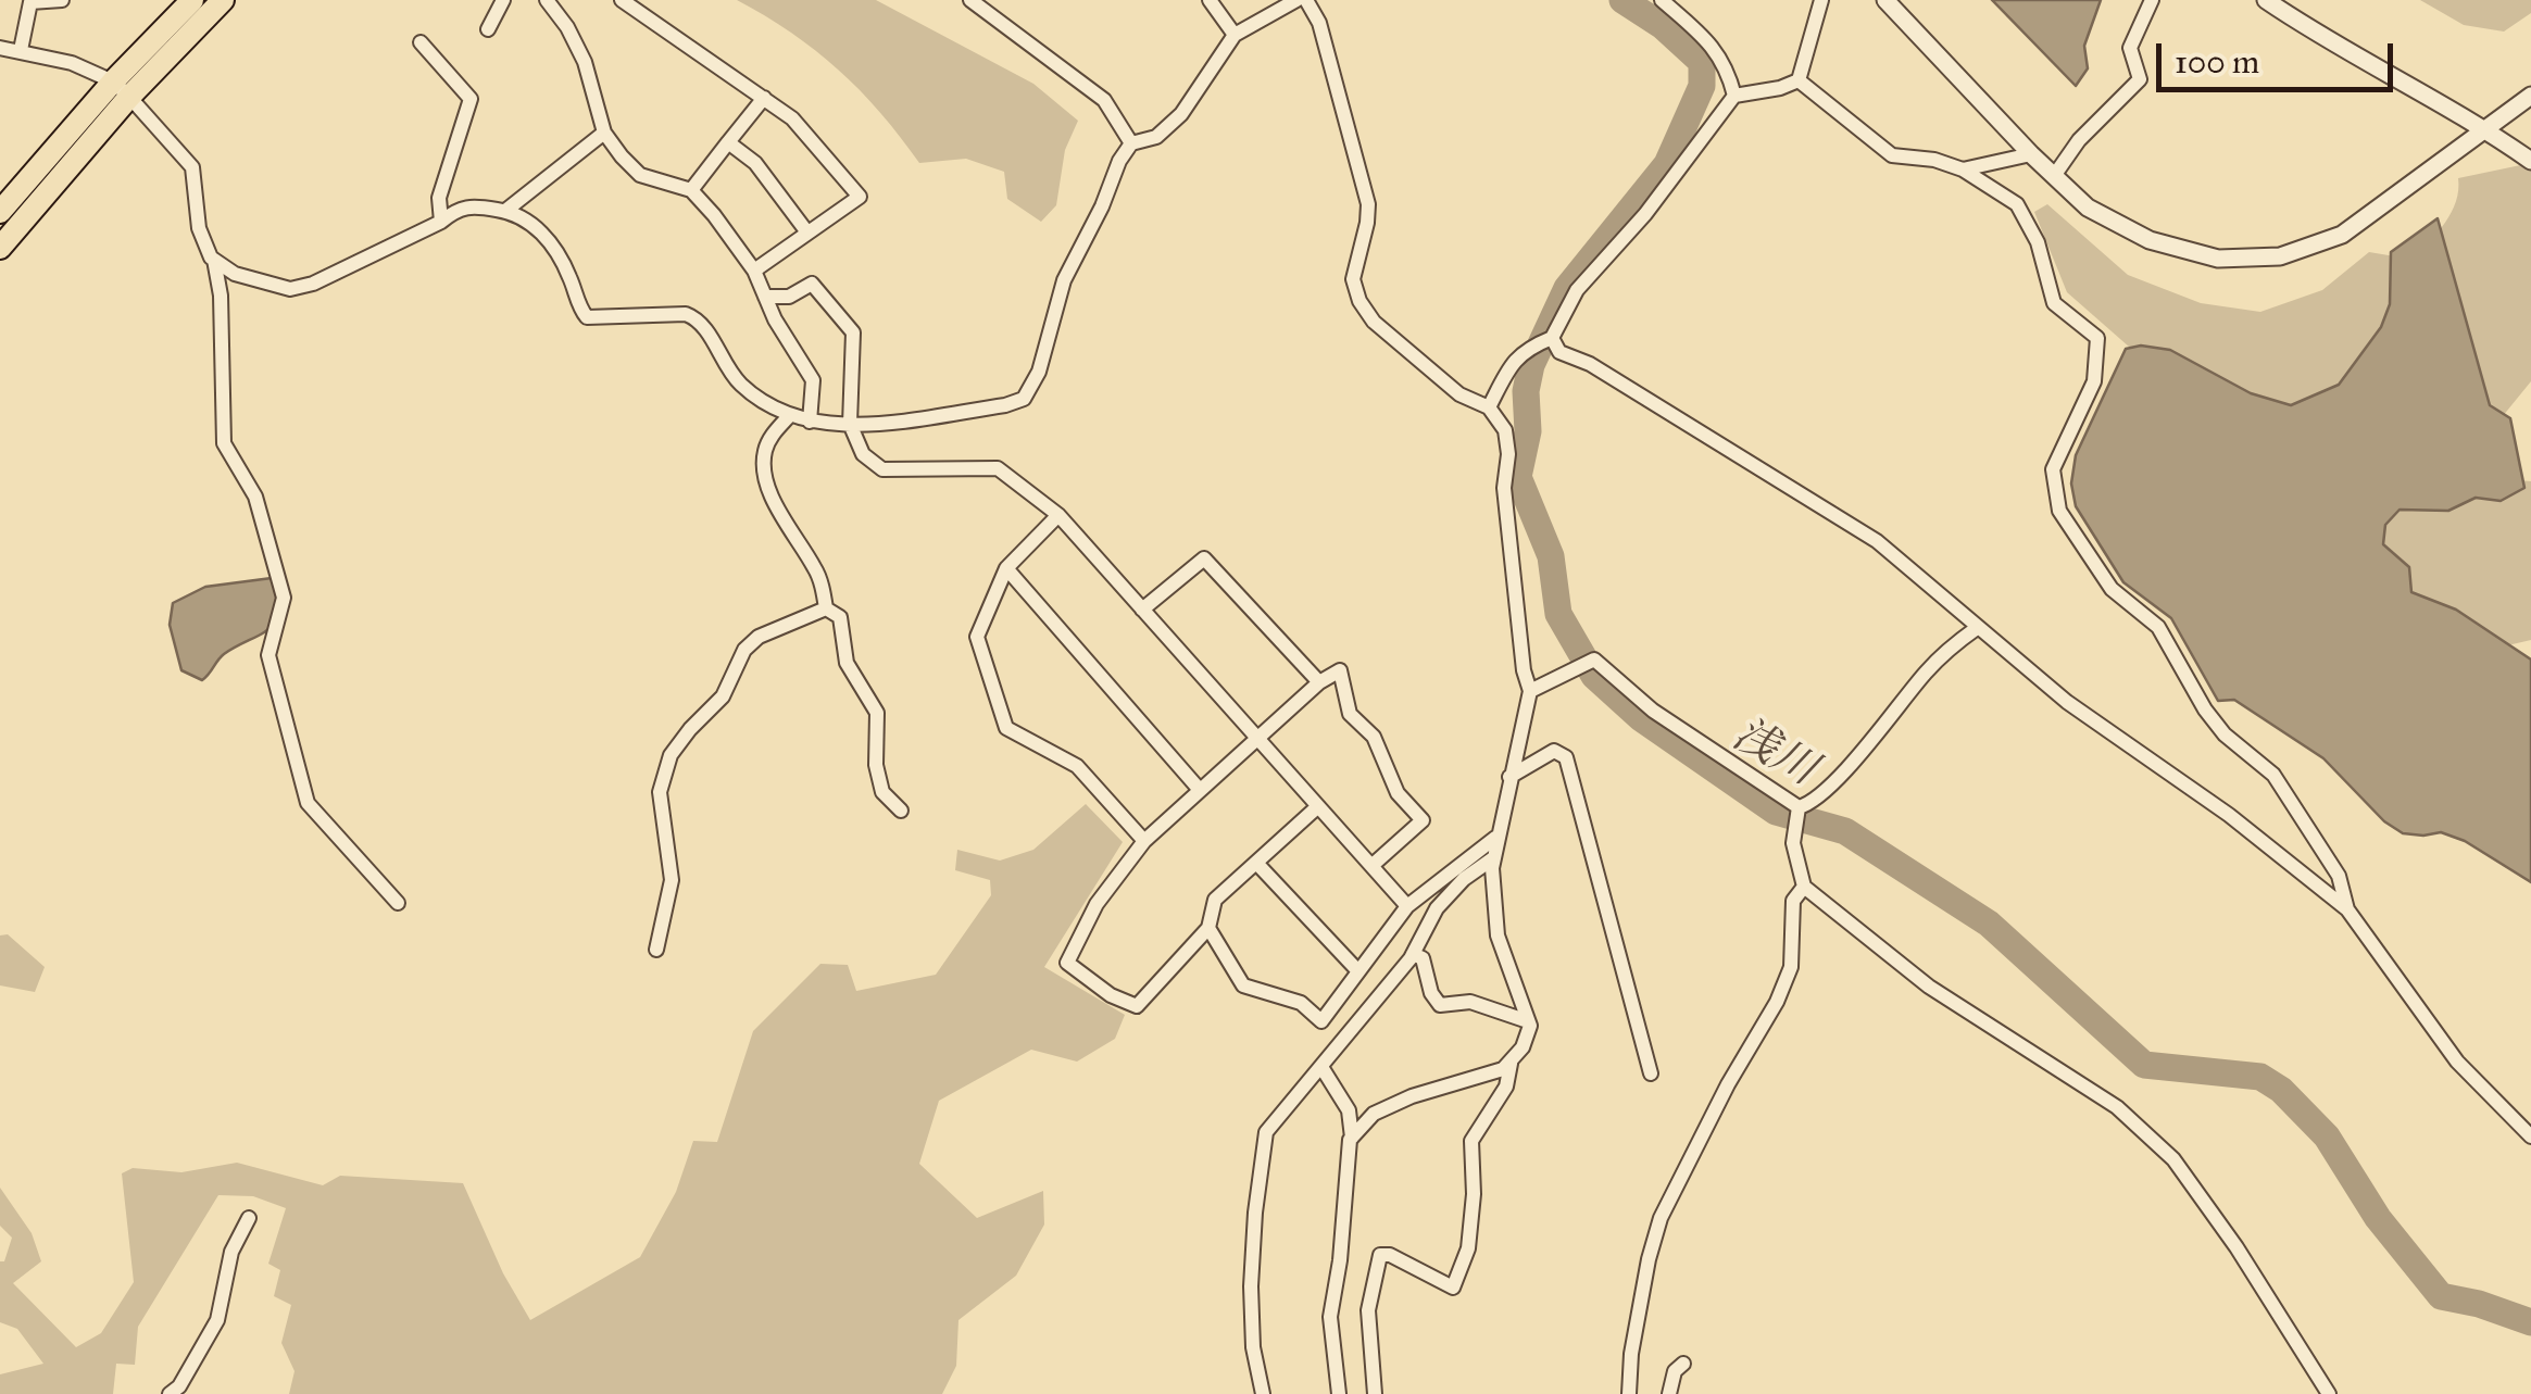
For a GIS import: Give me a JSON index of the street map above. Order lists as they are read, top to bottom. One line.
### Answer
{"water":["浅川"],"scale_bar":"100 m"}
